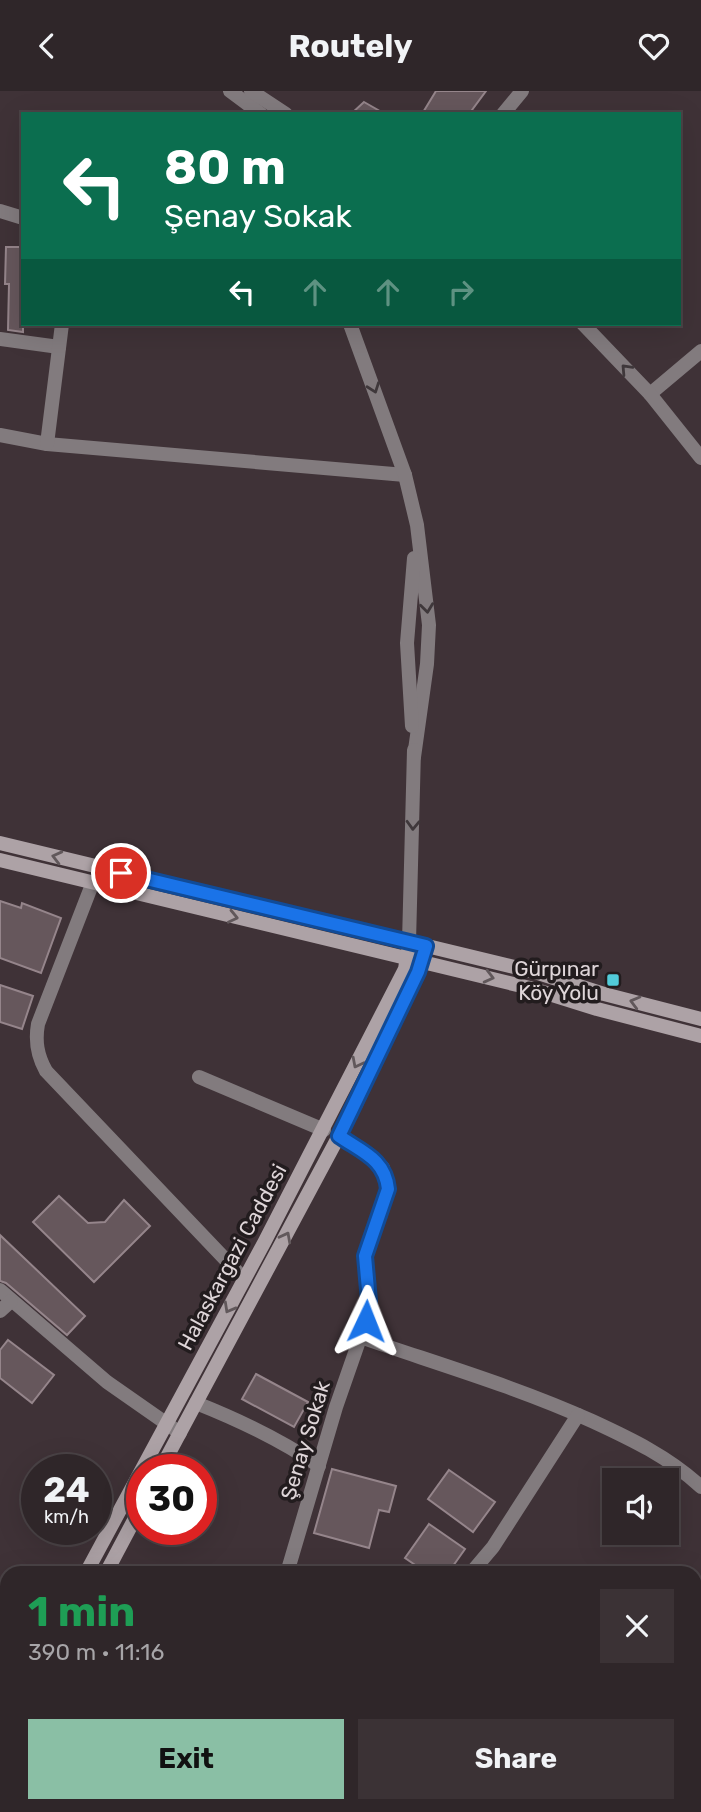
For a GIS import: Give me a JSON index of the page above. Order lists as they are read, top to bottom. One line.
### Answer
{"streets":{"main road":["Halaskargazi Caddesi"],"street":["Şenay Sokak"]},"places":{"transit":["Gürpınar Köy Yolu"]},"page":{"header":"Routely","turn":["80 m","Şenay Sokak"],"speed":"24 km/h","limit":"30","heading":["1 min","390 m · 11:16"],"buttons":["Exit","Share"]}}
